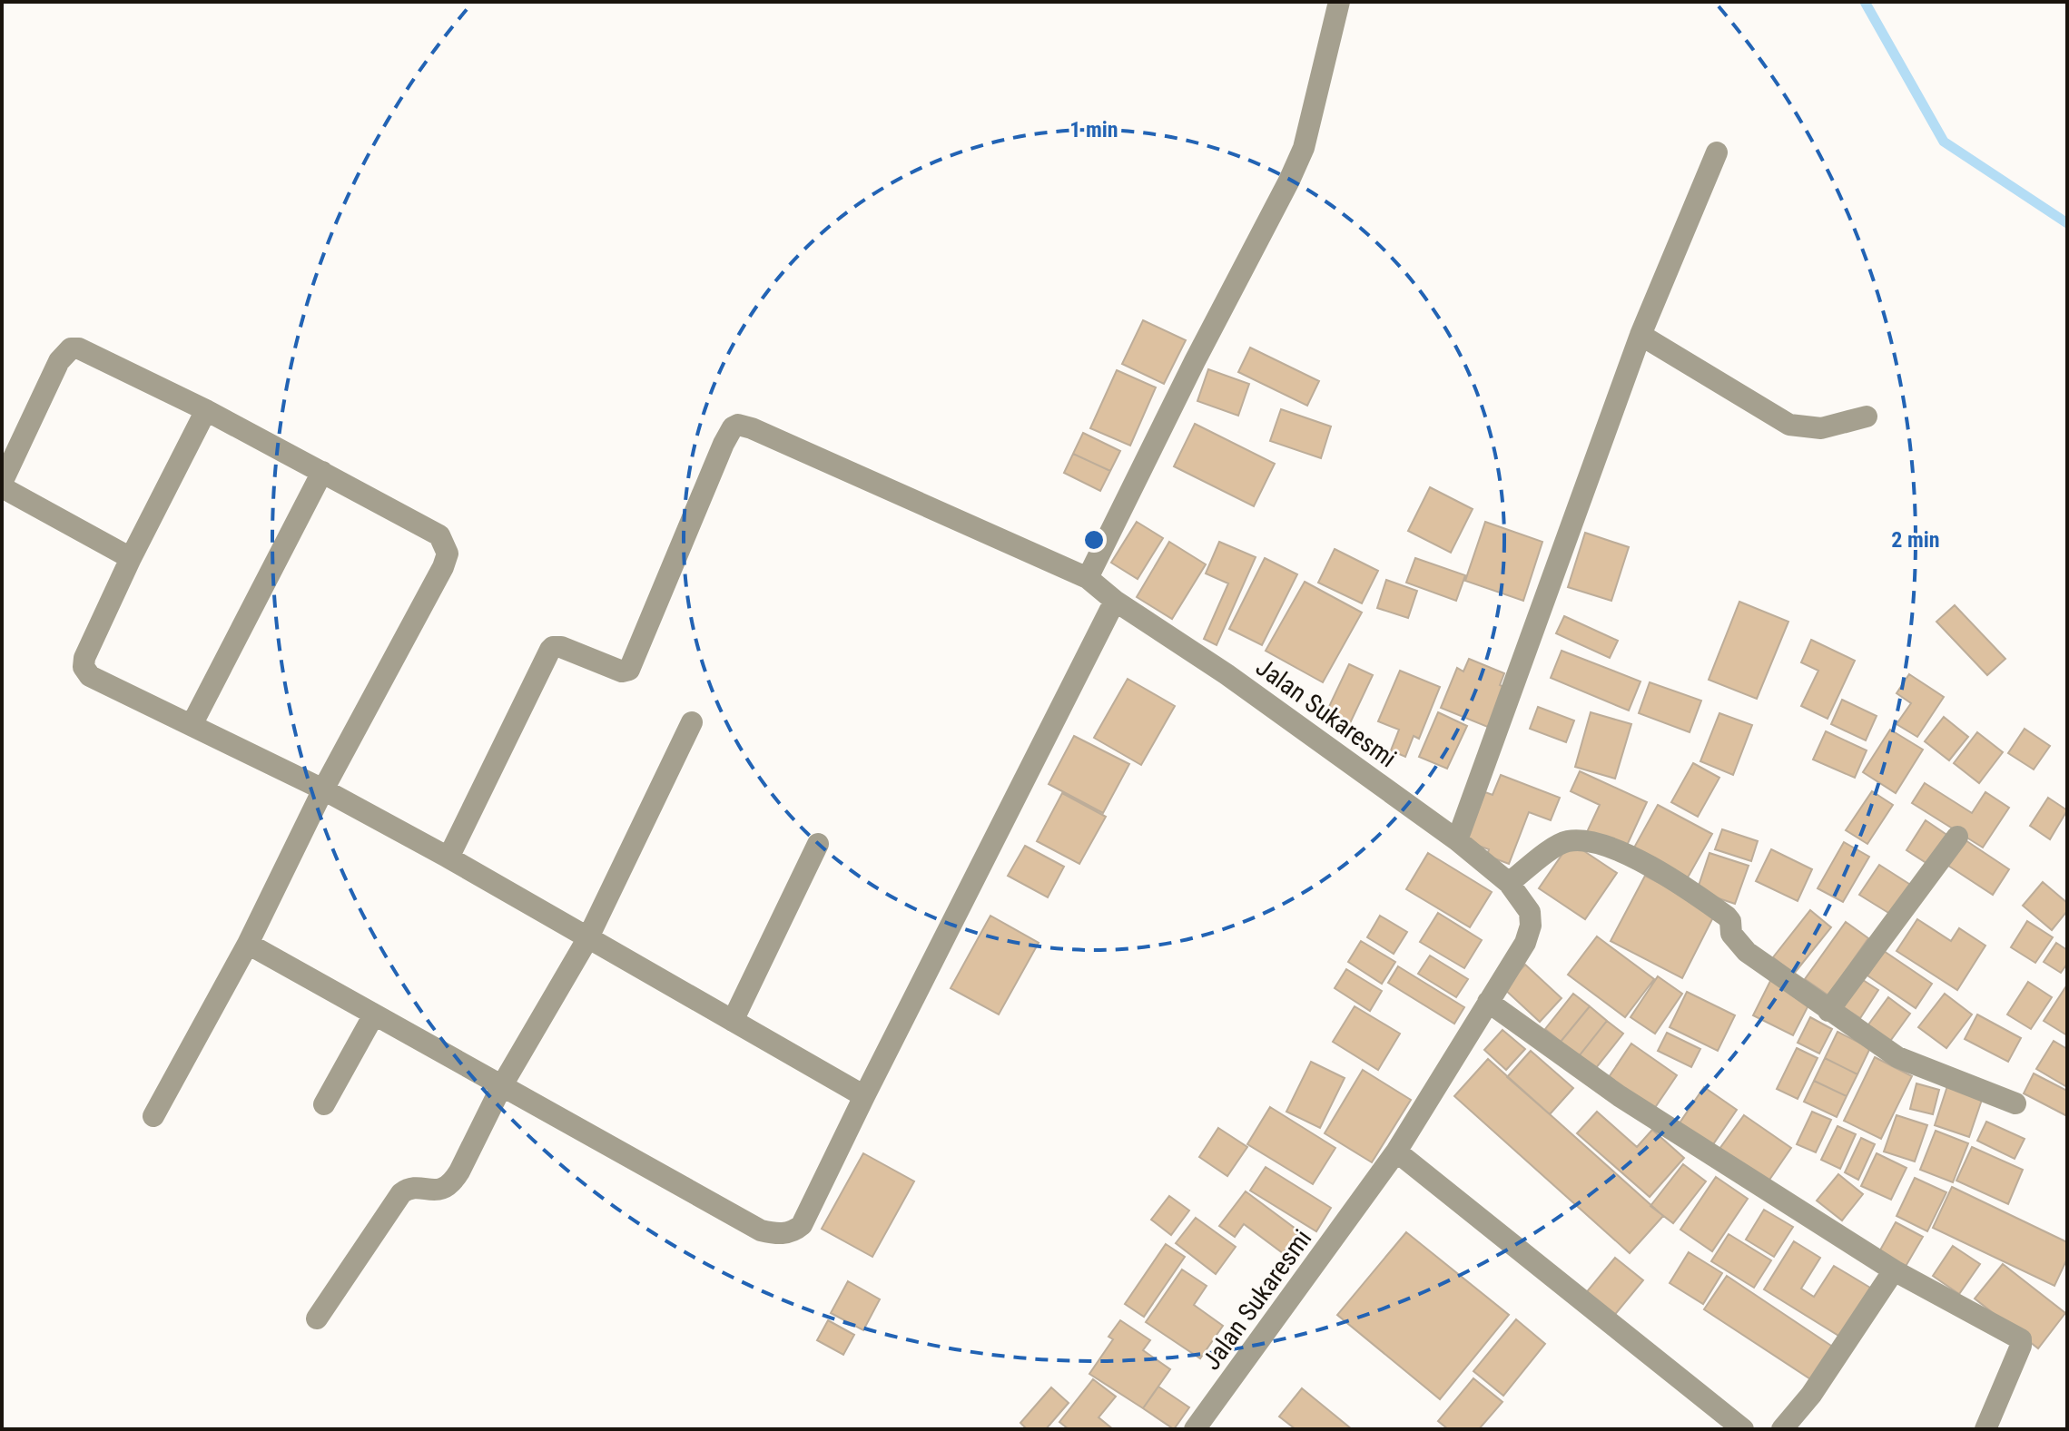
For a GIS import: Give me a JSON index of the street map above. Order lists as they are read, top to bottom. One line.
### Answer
{"streets":{"street":["Jalan Sukaresmi"]},"rings":["1 min","2 min"]}
